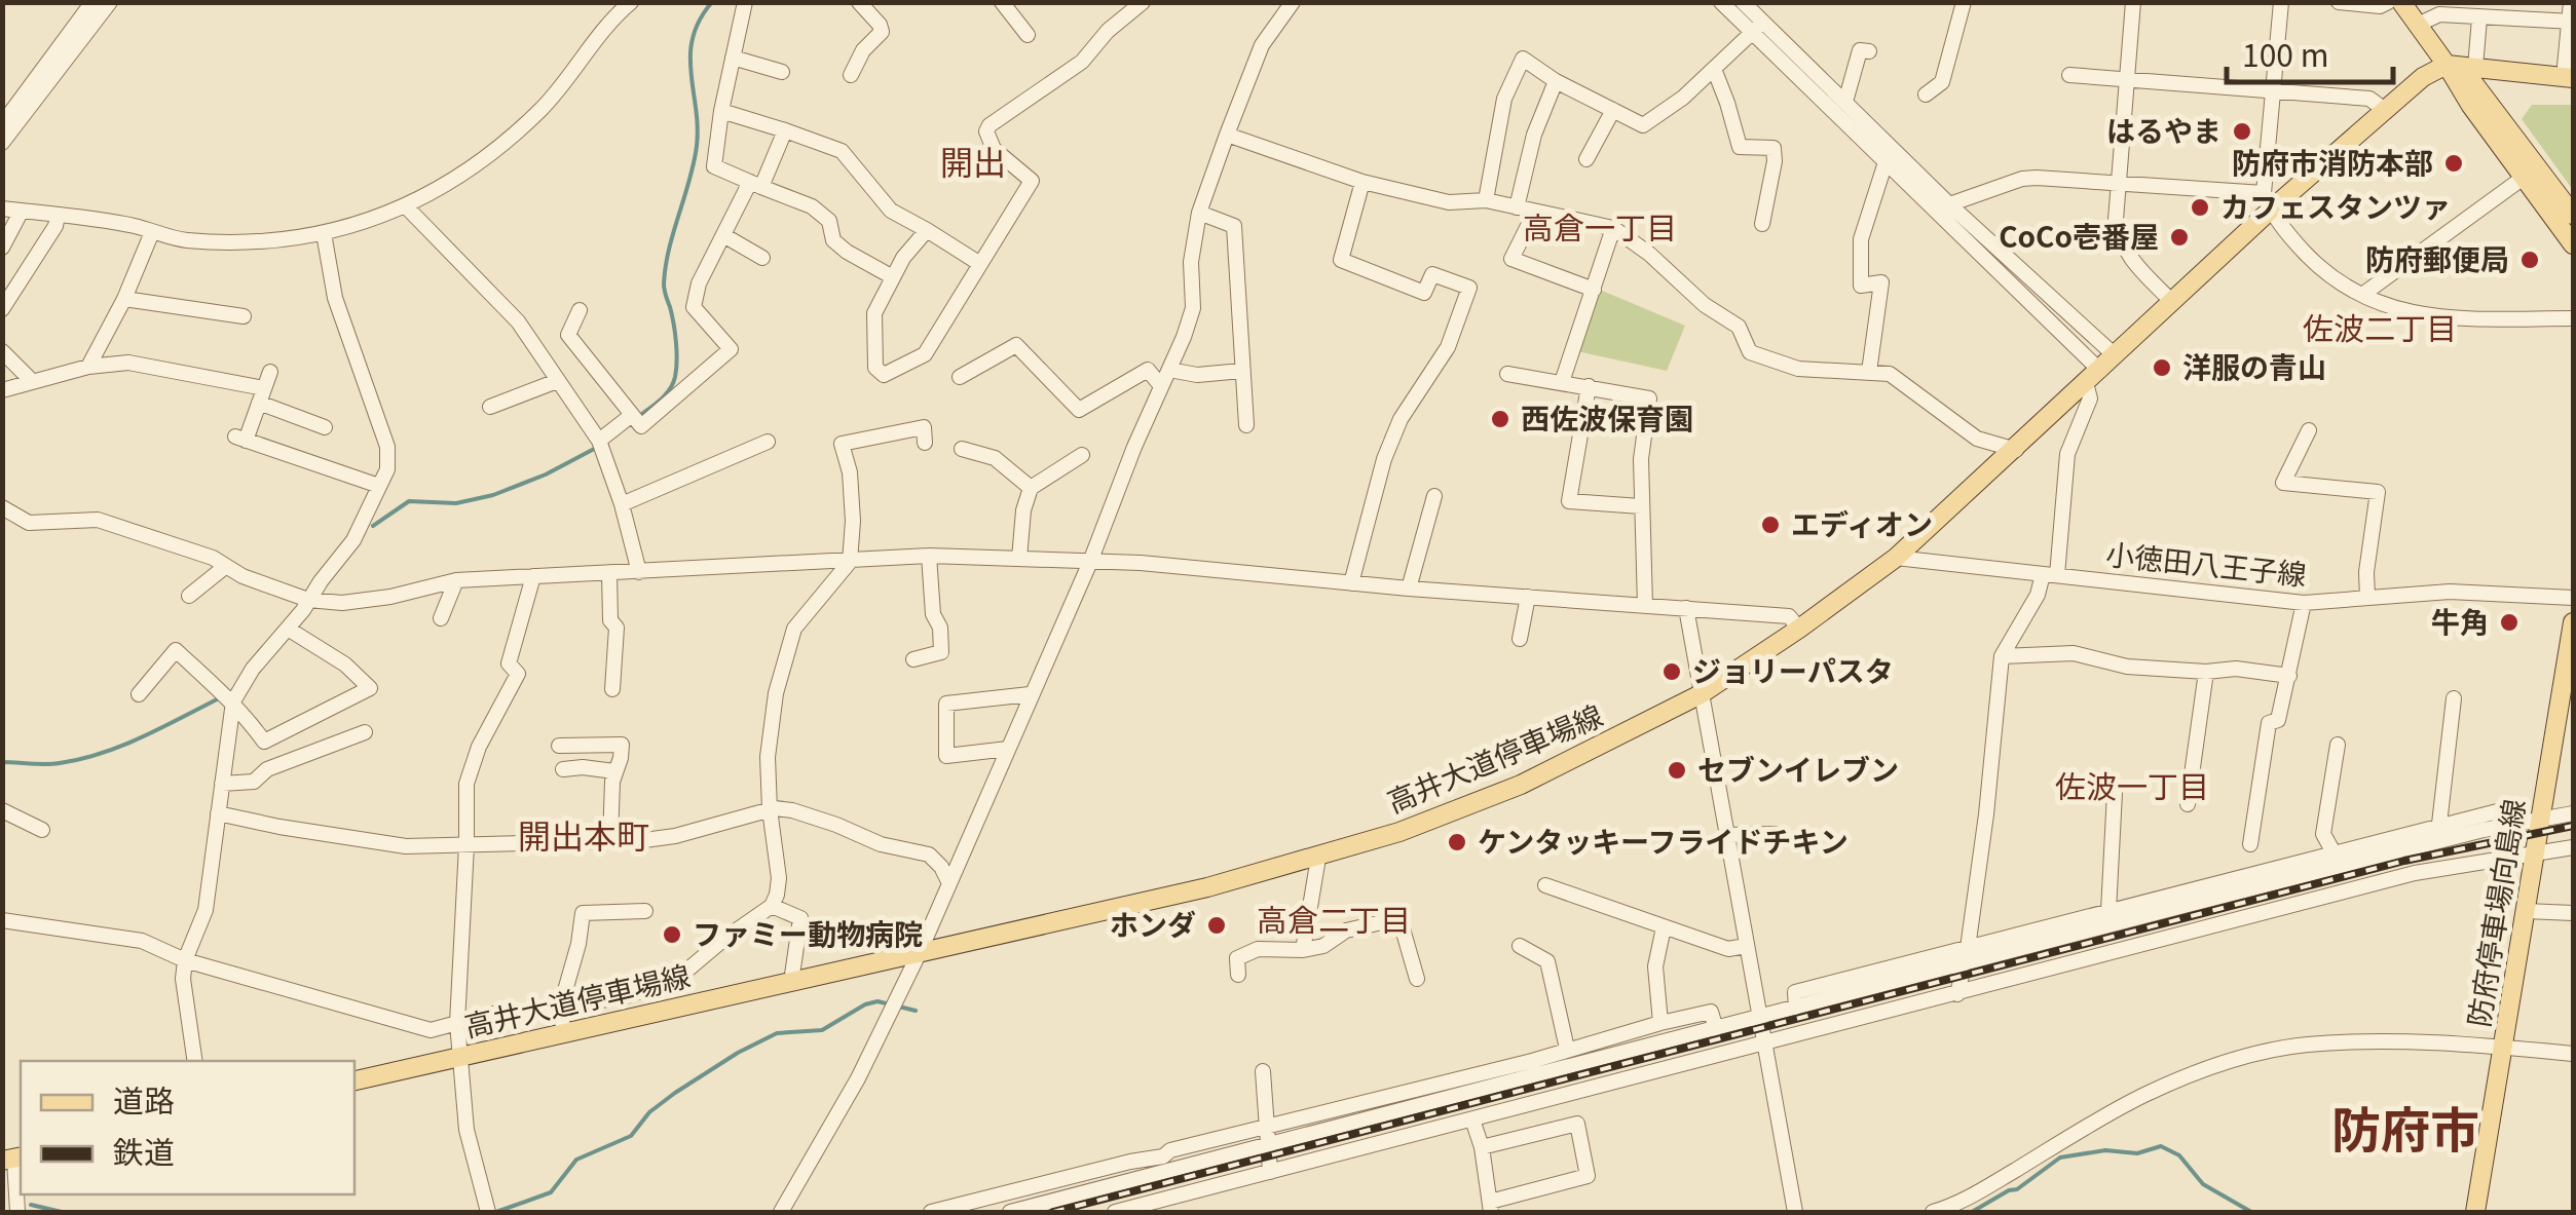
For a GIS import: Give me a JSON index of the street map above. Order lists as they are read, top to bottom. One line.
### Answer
{"streets":{"main road":["高井大道停車場線","防府停車場向島線"],"street":["小徳田八王子線"]},"crossings":[["小徳田八王子線","高井大道停車場線"]],"districts":["開出","高倉一丁目","佐波二丁目","佐波一丁目","開出本町","高倉二丁目","防府市"],"places":["はるやま","防府市消防本部","カフェスタンツァ","CoCo壱番屋","防府郵便局","洋服の青山","西佐波保育園","エディオン","牛角","ジョリーパスタ","セブンイレブン","ケンタッキーフライドチキン","ホンダ","ファミー動物病院"],"legend":["道路","鉄道"],"scale_bar":"100 m"}
